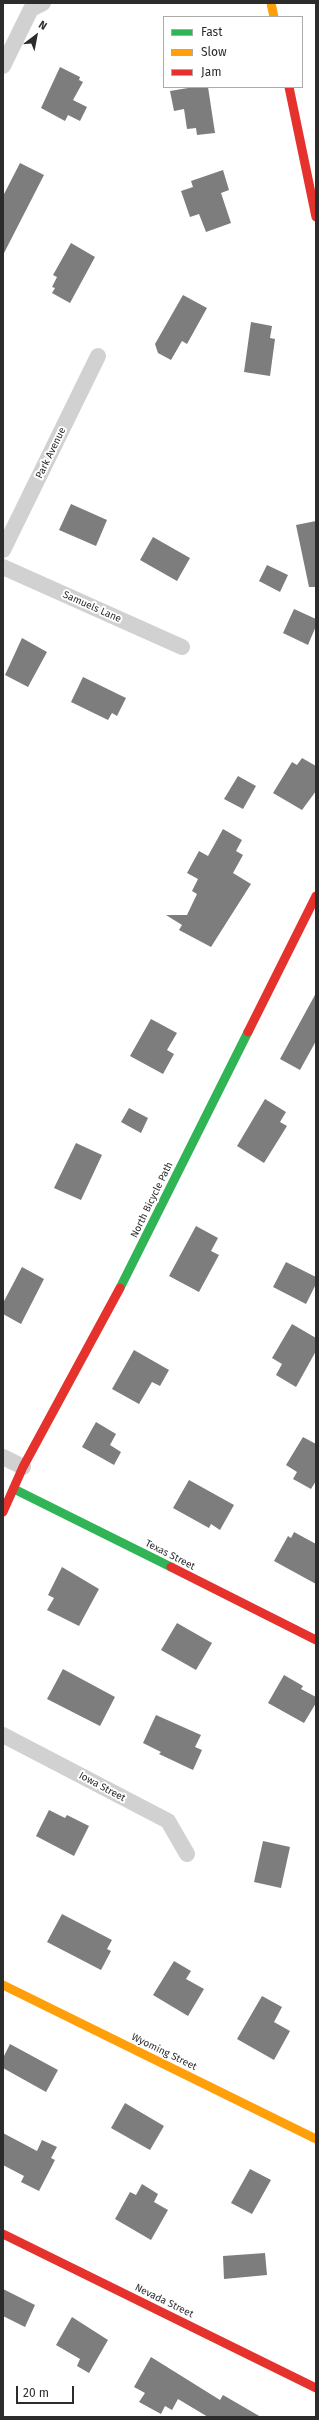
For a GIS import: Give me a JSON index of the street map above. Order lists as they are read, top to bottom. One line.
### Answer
{"streets":{"street":["Park Avenue","Samuels Lane","North Bicycle Path","Texas Street","Iowa Street","Wyoming Street","Nevada Street"]},"crossings":[["North Bicycle Path","Texas Street"]],"legend":["Fast","Slow","Jam"],"scale_bar":"20 m","north":"top right"}
